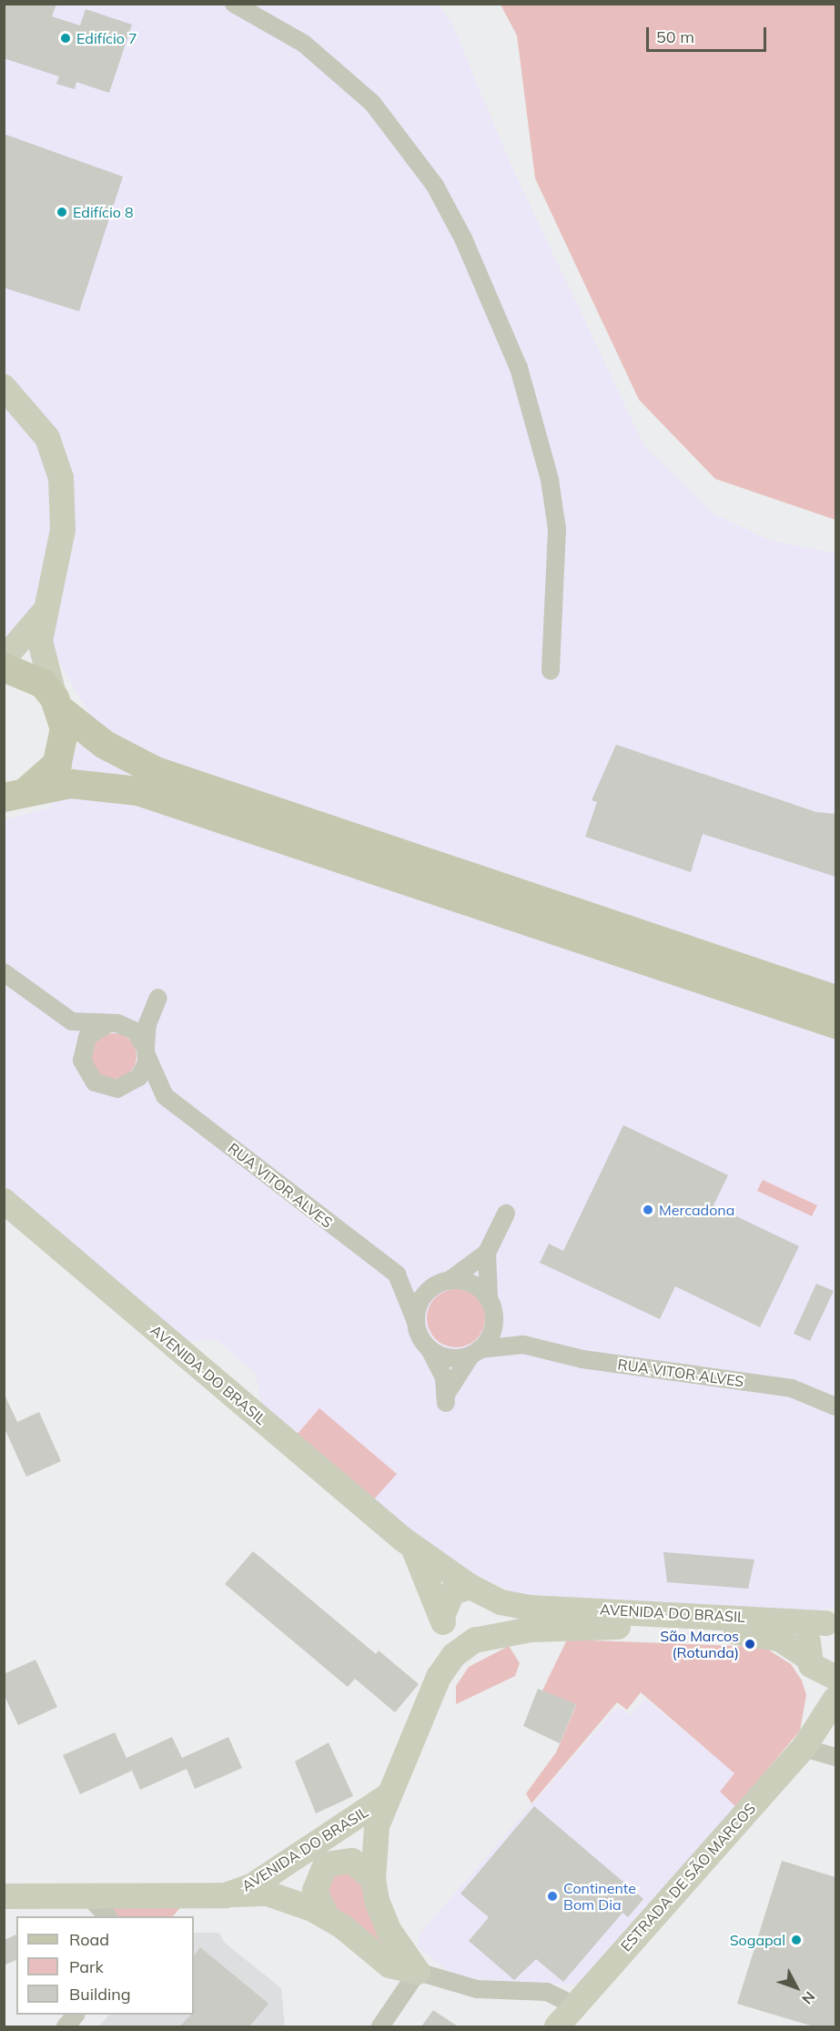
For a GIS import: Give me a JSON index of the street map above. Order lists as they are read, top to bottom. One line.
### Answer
{"streets":{"street":["RUA VITOR ALVES","AVENIDA DO BRASIL","ESTRADA DE SÃO MARCOS"]},"places":["Edifício 7","Edifício 8","Mercadona","São Marcos (Rotunda)","Continente Bom Dia","Sogapal"],"legend":["Road","Park","Building"],"scale_bar":"50 m","north":"bottom right"}
